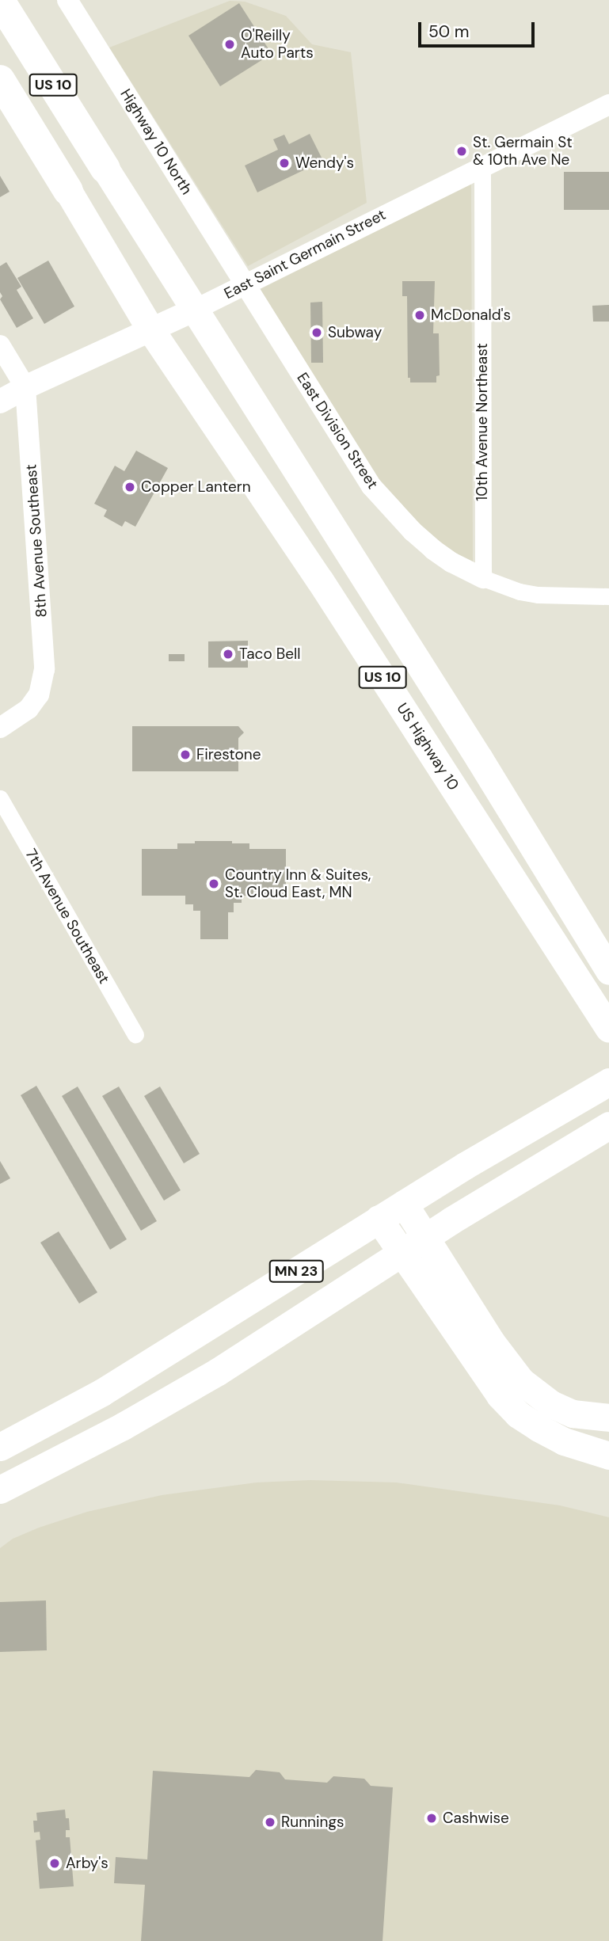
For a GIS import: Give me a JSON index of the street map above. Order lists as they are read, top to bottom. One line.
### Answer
{"streets":{"highway":["US 10","US Highway 10","MN 23"],"main road":["East Saint Germain Street"],"street":["Highway 10 North","10th Avenue Northeast","East Division Street","8th Avenue Southeast","7th Avenue Southeast"]},"crossings":[["US 10","East Saint Germain Street"],["US 10","US Highway 10"],["Highway 10 North","East Saint Germain Street"],["Highway 10 North","East Division Street"],["East Saint Germain Street","10th Avenue Northeast"],["East Saint Germain Street","East Division Street"],["East Saint Germain Street","8th Avenue Southeast"],["East Saint Germain Street","US Highway 10"],["10th Avenue Northeast","East Division Street"]],"places":["O'Reilly Auto Parts","St. Germain St & 10th Ave Ne","Wendy's","McDonald's","Subway","Copper Lantern","Taco Bell","Firestone","Country Inn & Suites, St. Cloud East, MN","Cashwise","Runnings","Arby's"],"scale_bar":"50 m"}
